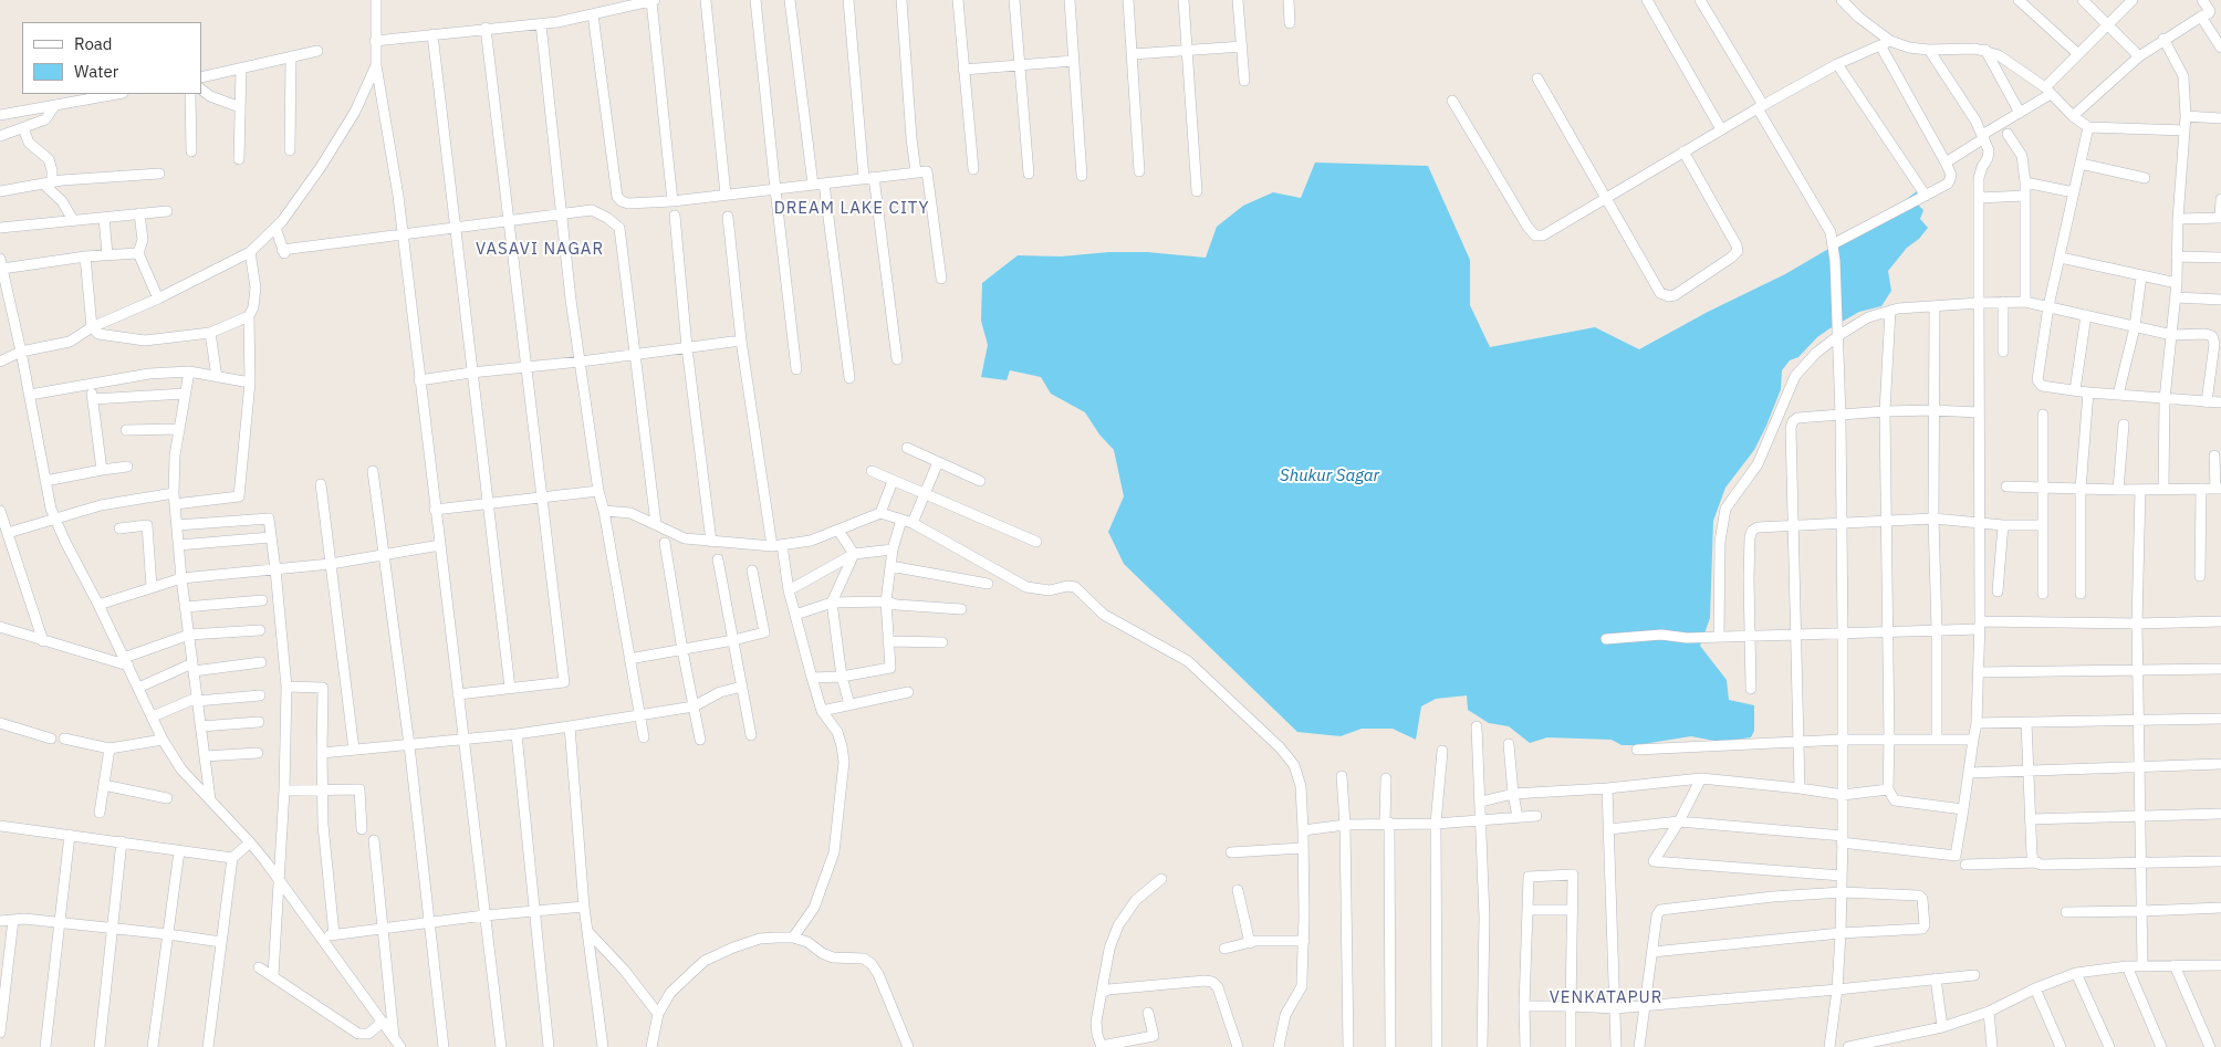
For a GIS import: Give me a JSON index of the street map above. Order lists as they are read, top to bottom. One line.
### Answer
{"districts":["DREAM LAKE CITY","VASAVI NAGAR","VENKATAPUR"],"water":["Shukur Sagar"],"legend":["Road","Water"]}
